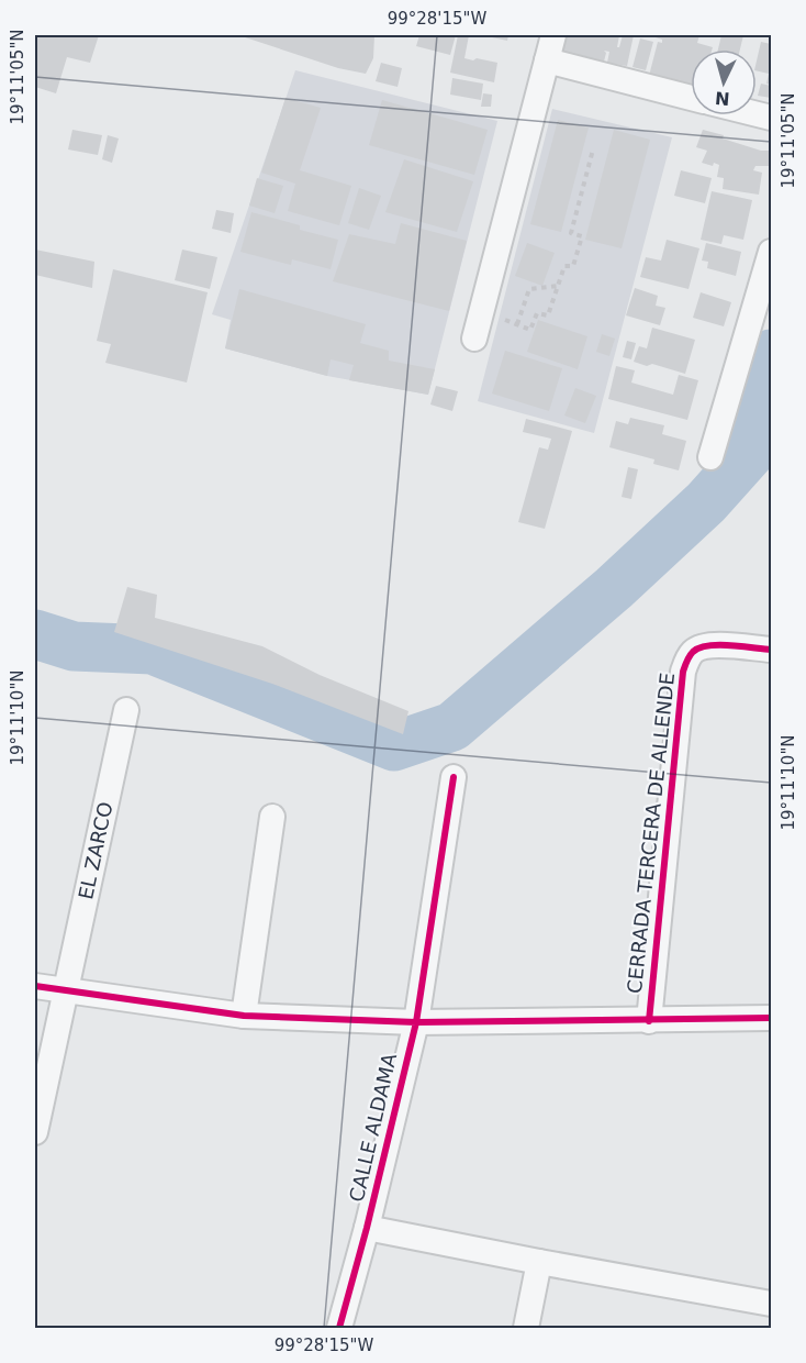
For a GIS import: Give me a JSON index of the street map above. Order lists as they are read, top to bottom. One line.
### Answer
{"streets":{"street":["CERRADA TERCERA DE ALLENDE","EL ZARCO","CALLE ALDAMA"]},"north":"bottom","coordinates":["99°28'15\"W","19°11'05\"N","19°11'10\"N"]}
